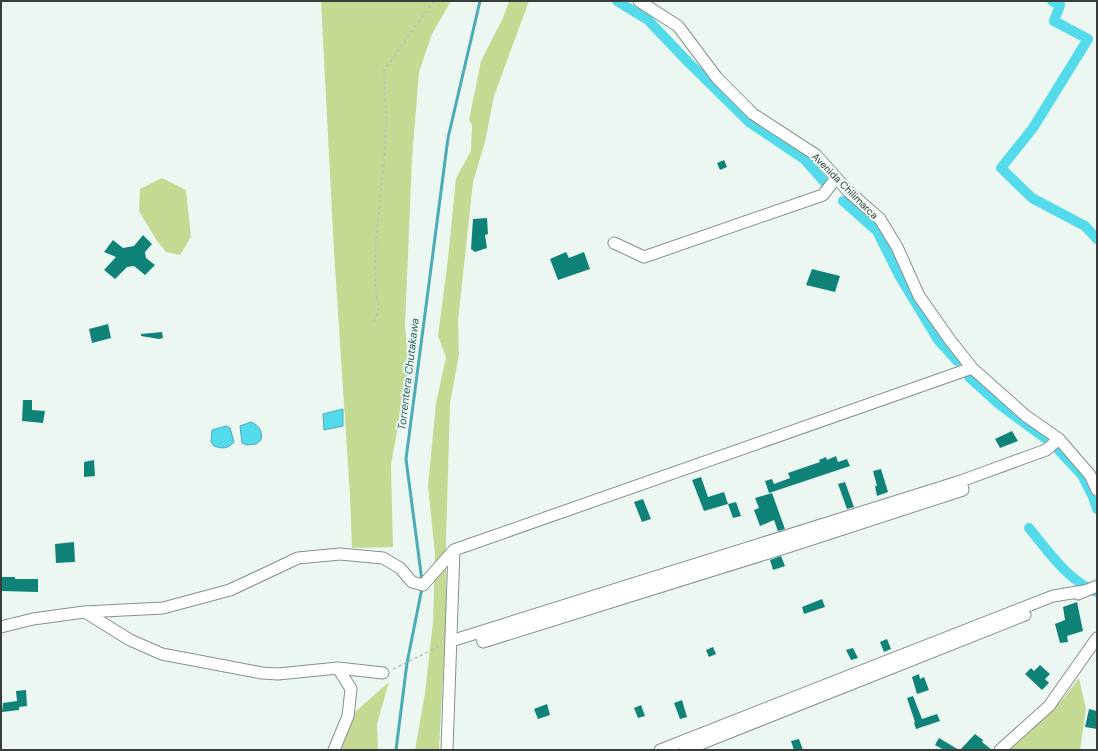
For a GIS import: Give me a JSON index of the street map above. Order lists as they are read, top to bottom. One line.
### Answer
{"streets":{"street":["Avenida Chilimarca"]},"water":["Torrentera Chutakawa"]}
